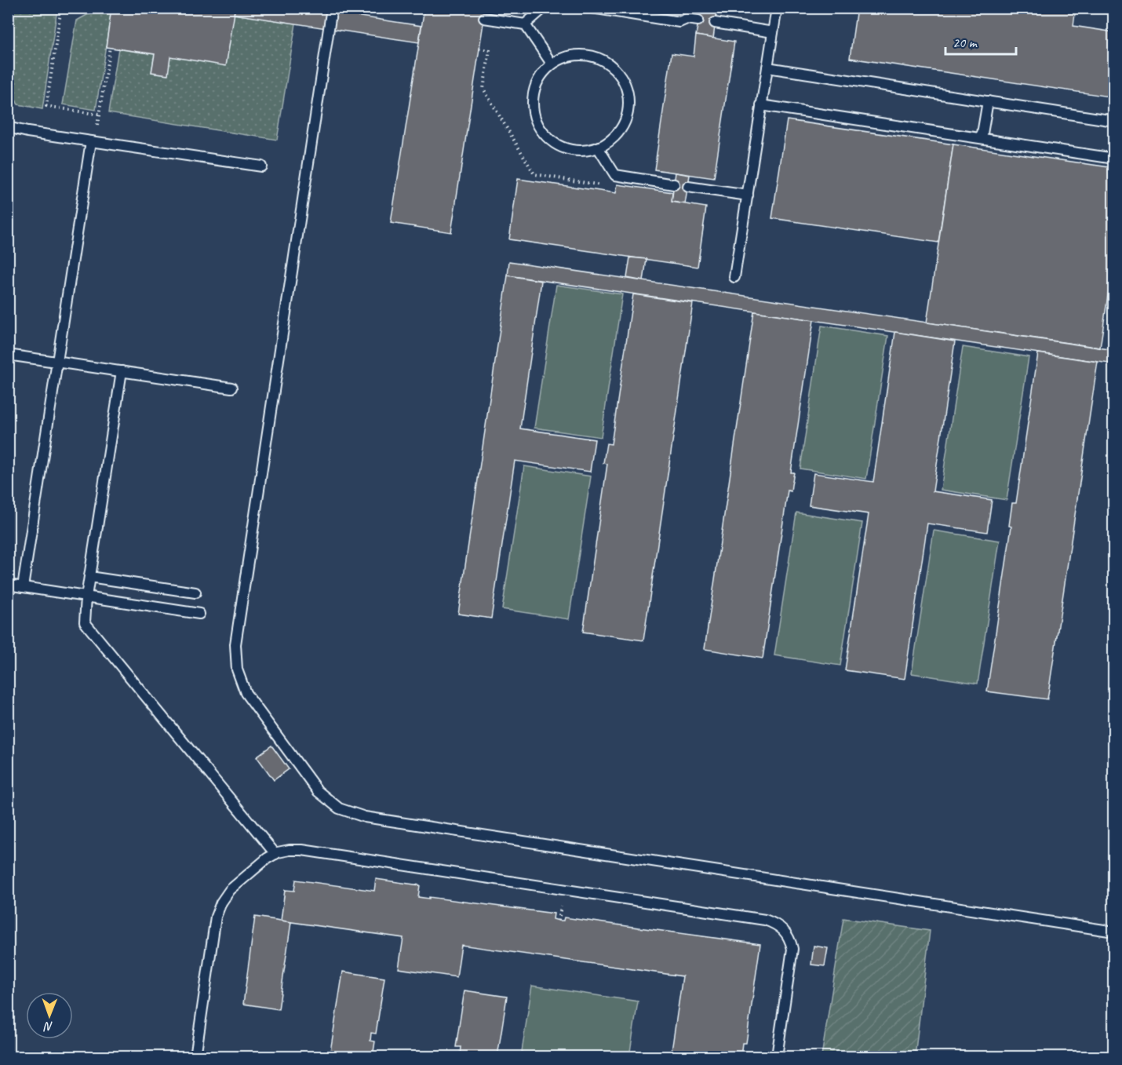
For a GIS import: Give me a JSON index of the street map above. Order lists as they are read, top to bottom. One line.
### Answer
{"scale_bar":"20 m","north":"bottom"}
